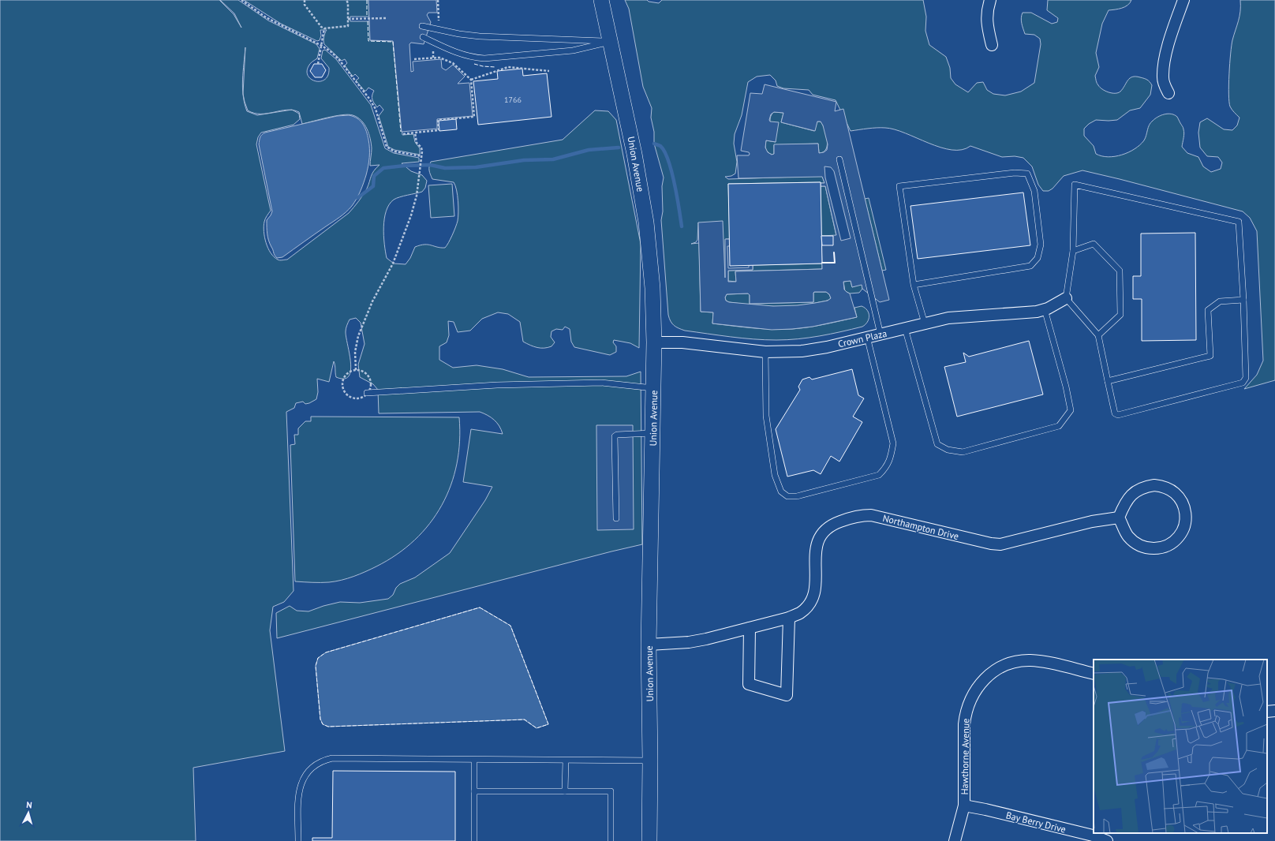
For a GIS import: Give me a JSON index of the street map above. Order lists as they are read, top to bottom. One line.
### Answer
{"streets":{"street":["Union Avenue","Crown Plaza","Northampton Drive","Hawthorne Avenue","Bay Berry Drive"]},"crossings":[["Union Avenue","Crown Plaza"],["Union Avenue","Northampton Drive"],["Hawthorne Avenue","Bay Berry Drive"]],"house_numbers":["1766"],"north":"top"}
